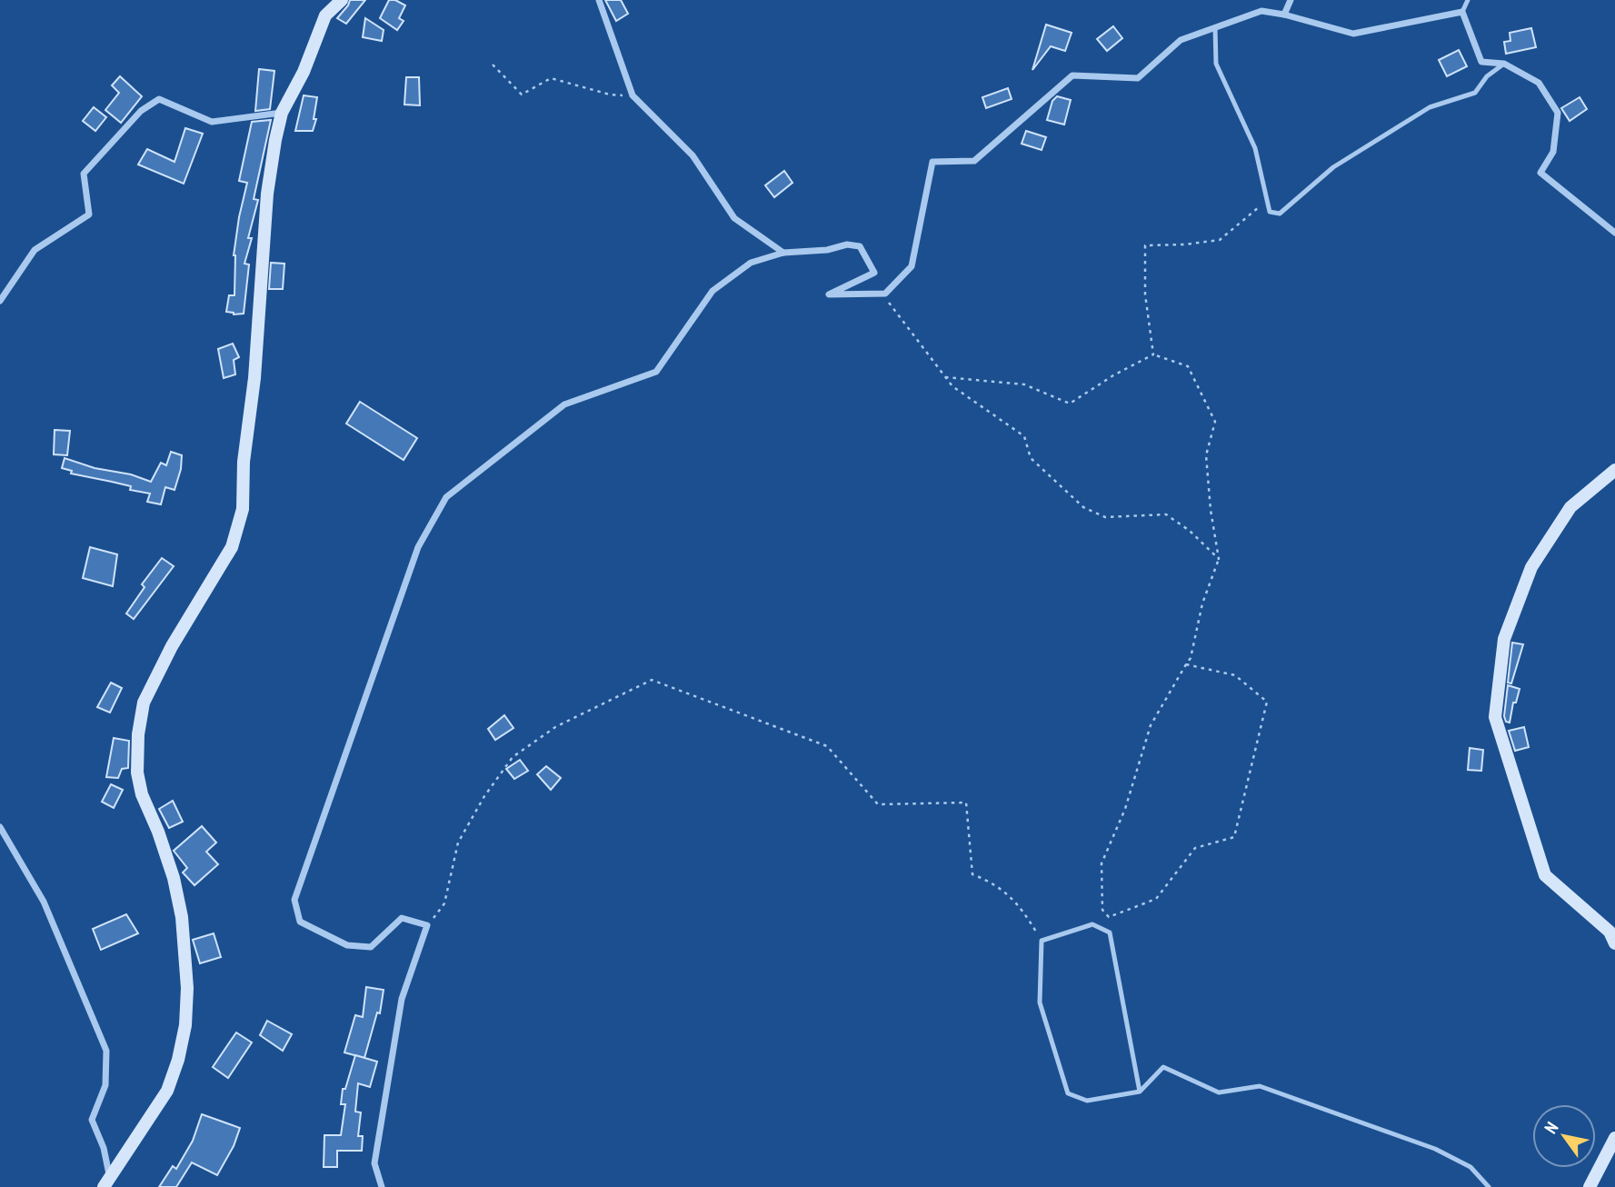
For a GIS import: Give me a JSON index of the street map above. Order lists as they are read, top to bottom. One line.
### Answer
{"north":"top left"}
